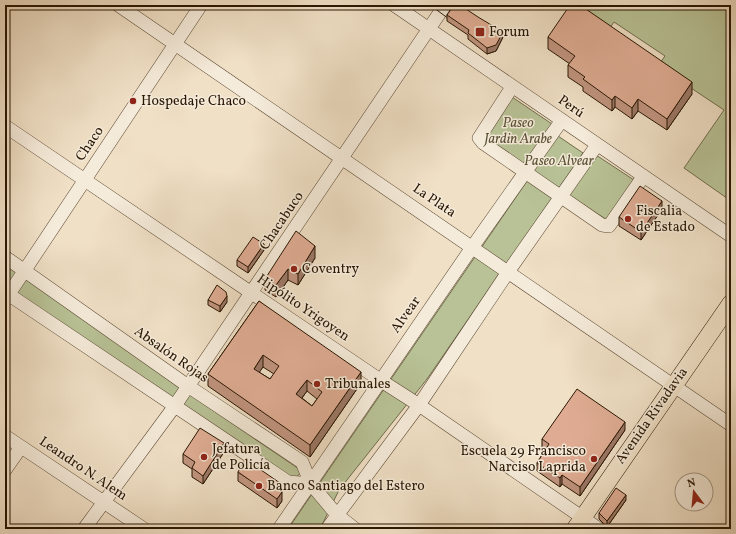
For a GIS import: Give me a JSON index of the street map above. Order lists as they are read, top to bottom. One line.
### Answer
{"streets":{"main road":["Avenida Rivadavia"],"street":["Perú","Chaco","La Plata","Chacabuco","Hipólito Yrigoyen","Alvear","Absalón Rojas","Leandro N. Alem"]},"crossings":[["Perú","Chacabuco"],["Perú","Alvear"],["Chaco","La Plata"],["Chaco","Hipólito Yrigoyen"],["Chaco","Absalón Rojas"],["La Plata","Chacabuco"],["La Plata","Alvear"],["La Plata","Avenida Rivadavia"],["Chacabuco","Hipólito Yrigoyen"],["Chacabuco","Absalón Rojas"],["Chacabuco","Leandro N. Alem"],["Hipólito Yrigoyen","Alvear"],["Hipólito Yrigoyen","Avenida Rivadavia"],["Alvear","Absalón Rojas"]],"parks":["Paseo Jardin Arabe","Paseo Alvear"],"places":{"transit":["Forum"],"other":["Hospedaje Chaco","Fiscalia de Estado","Coventry","Tribunales","Jefatura de Policía","Escuela 29 Francisco Narciso Laprida","Banco Santiago del Estero"]},"north":"top"}
